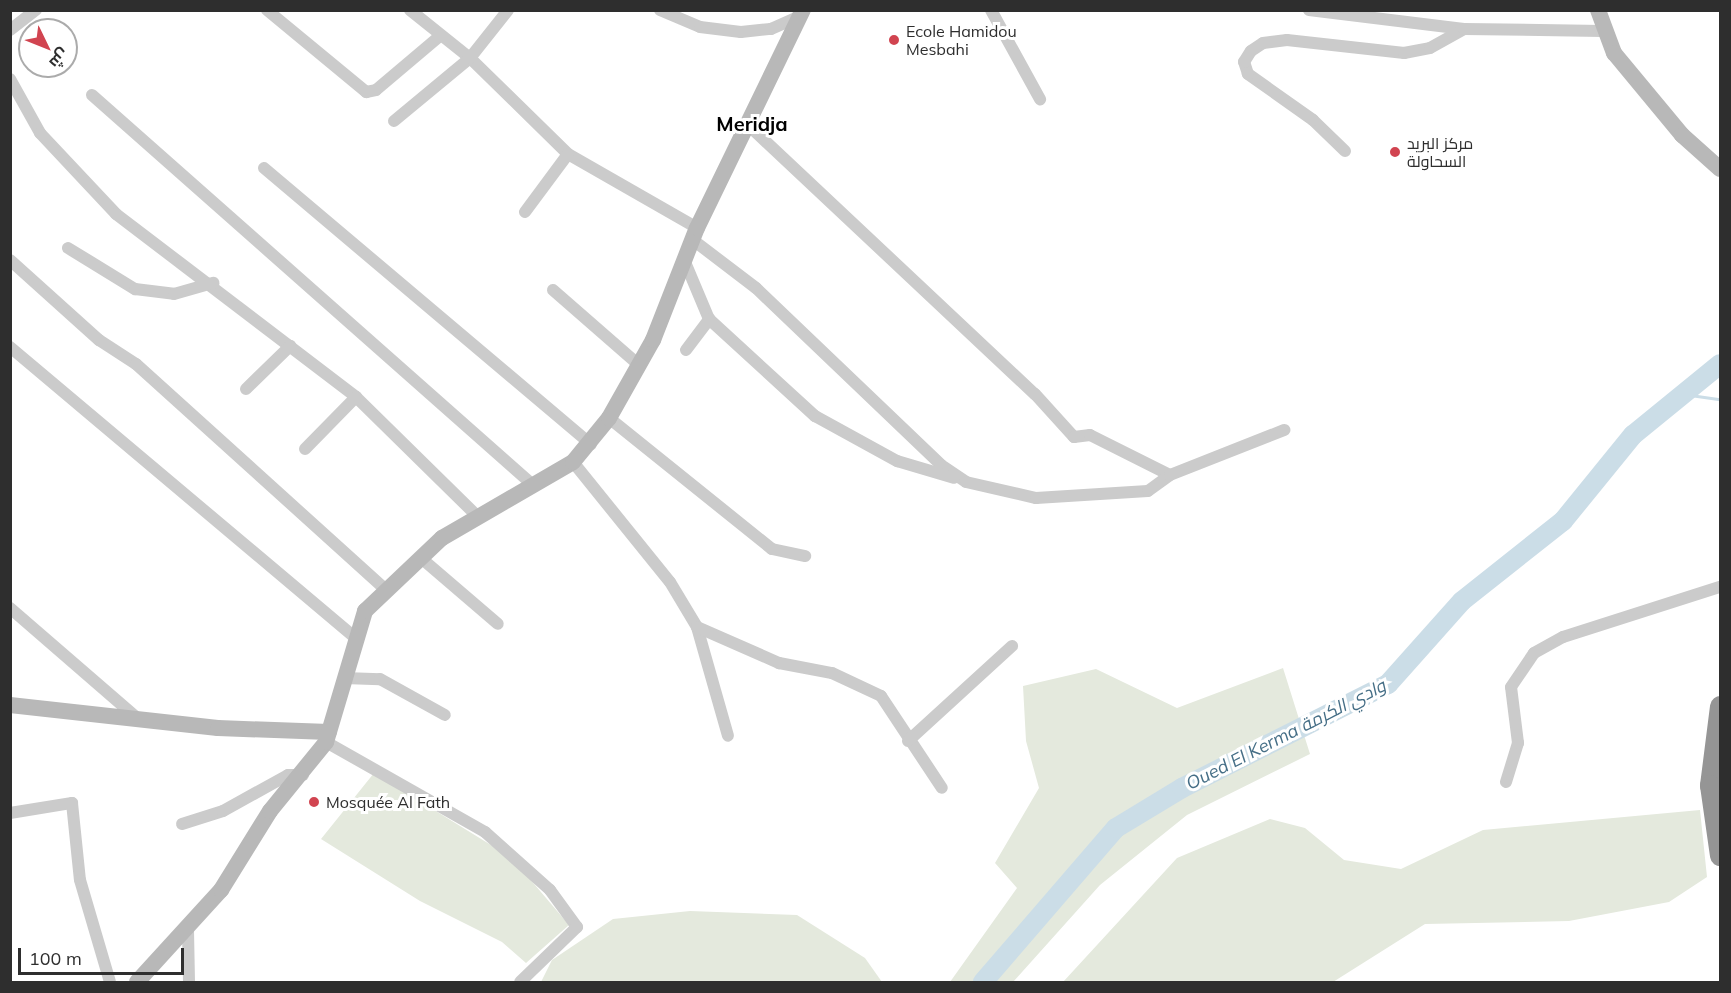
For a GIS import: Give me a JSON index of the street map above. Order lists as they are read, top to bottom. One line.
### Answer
{"districts":["Meridja"],"water":["Oued El Kerma وادي الكرمة"],"places":["Ecole Hamidou Mesbahi","مركز البريد السحاولة","Mosquée Al Fath"],"scale_bar":"100 m","north":"bottom right"}
